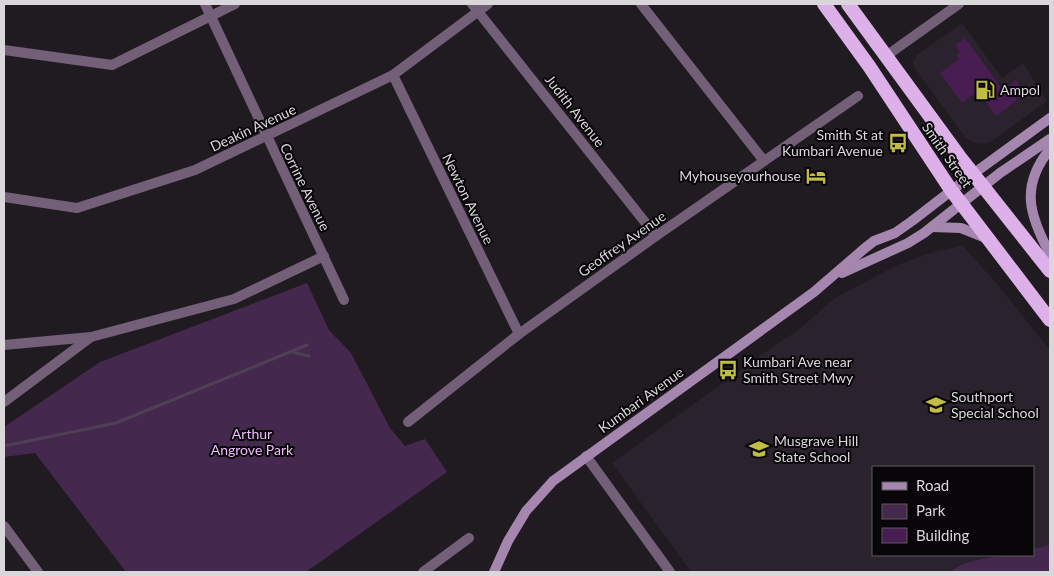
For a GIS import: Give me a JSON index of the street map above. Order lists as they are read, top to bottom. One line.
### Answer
{"streets":{"highway":["Smith Street"],"main road":["Kumbari Avenue"],"street":["Judith Avenue","Deakin Avenue","Corrine Avenue","Newton Avenue","Geoffrey Avenue"]},"crossings":[["Judith Avenue","Deakin Avenue"],["Judith Avenue","Geoffrey Avenue"],["Deakin Avenue","Corrine Avenue"],["Deakin Avenue","Newton Avenue"],["Smith Street","Kumbari Avenue"],["Newton Avenue","Geoffrey Avenue"]],"parks":["Arthur Angrove Park"],"places":{"fuel station":["Ampol"],"bus stop":["Smith St at Kumbari Avenue","Kumbari Ave near Smith Street Mwy"],"hotel":["Myhouseyourhouse"],"school or university":["Southport Special School","Musgrave Hill State School"]},"legend":["Road","Park","Building"]}
